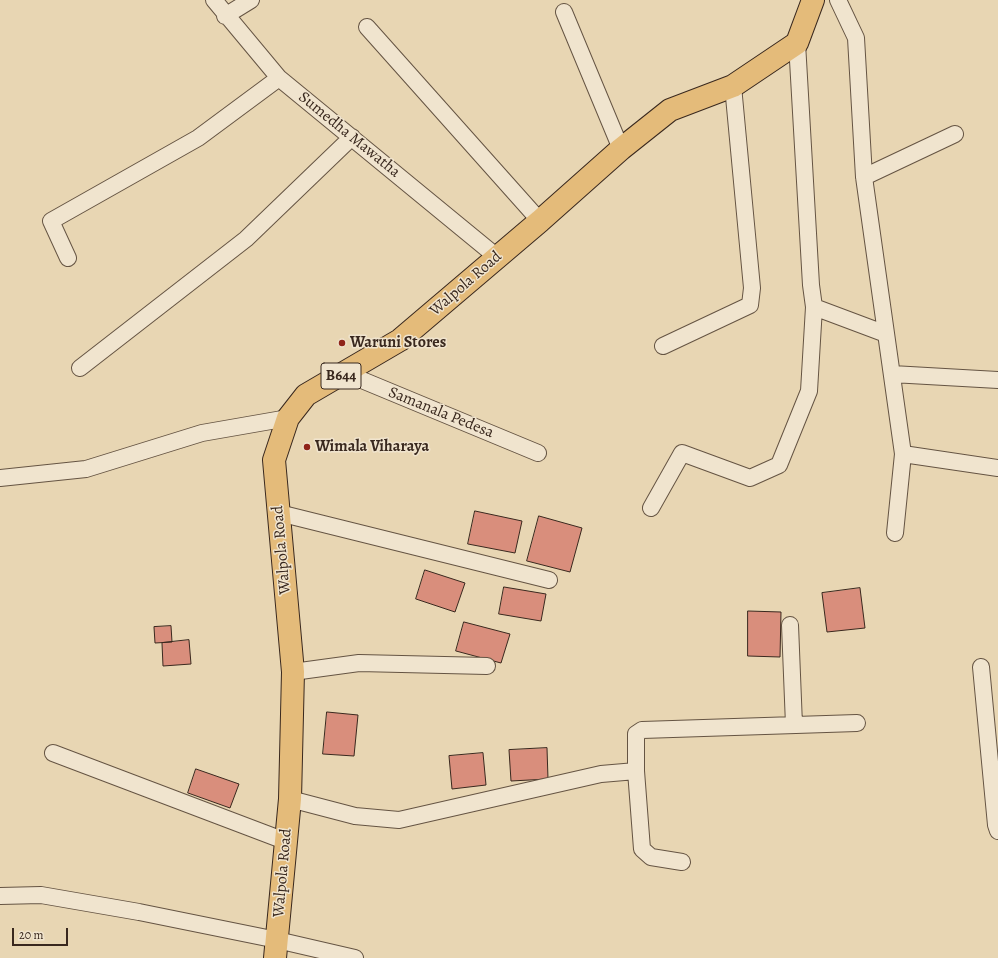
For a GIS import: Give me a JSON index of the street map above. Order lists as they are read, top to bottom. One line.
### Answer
{"streets":{"main road":["Walpola Road","B644"],"street":["Sumedha Mawatha","Samanala Pedesa"]},"crossings":[["Sumedha Mawatha","Walpola Road"],["Walpola Road","Samanala Pedesa"]],"places":["Waruni Stores","Wimala Viharaya"],"scale_bar":"20 m"}
